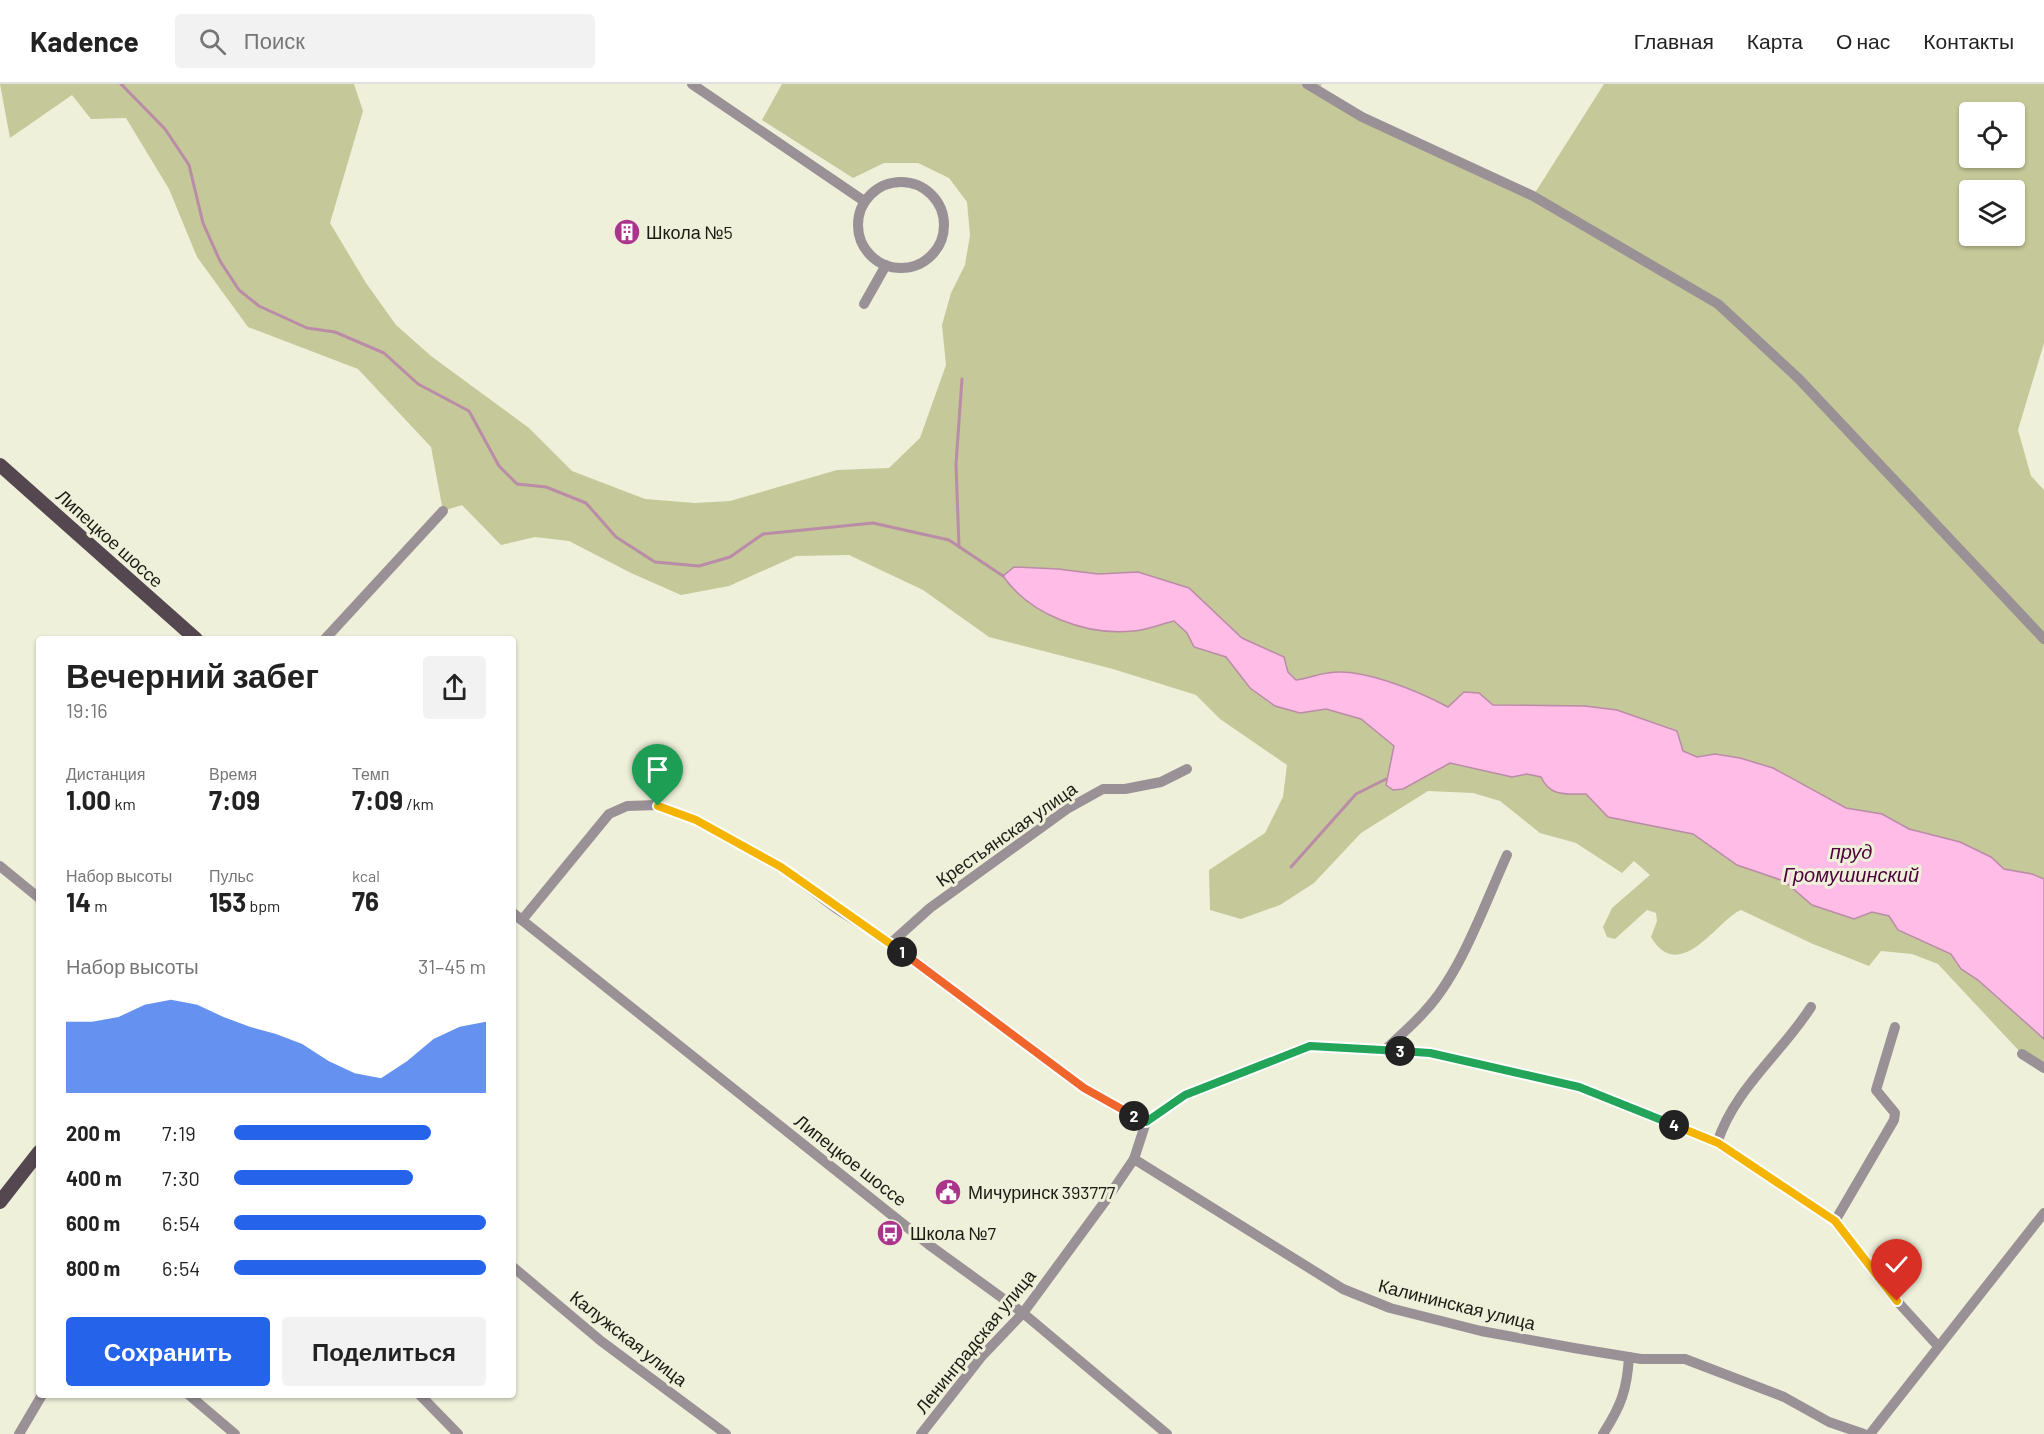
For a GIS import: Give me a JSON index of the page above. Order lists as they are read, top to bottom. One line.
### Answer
{"streets":{"main road":["Липецкое шоссе"],"street":["Крестьянская улица","Калининская улица","Калужская улица","Ленинградская улица"]},"crossings":[["Липецкое шоссе","Ленинградская улица"],["Калининская улица","Ленинградская улица"]],"water":["пруд Громушинский"],"places":{"building":["Школа №5"],"public building":["Мичуринск 393777"],"bus stop":["Школа №7"]},"page":{"header":"Kadence","search":"Поиск","nav":["Главная","Карта","О нас","Контакты"],"heading":["Вечерний забег","19:16"],"stats":[["Дистанция","1.00 km"],["Время","7:09"],["Темп","7:09 /km"],["Набор высоты","14 m"],["Пульс","153 bpm"],["kcal","76"]],"pins":["1","3","2","4"],"chart":["Набор высоты","31–45 m"],"list":[{"name":"200 m","note":"7:19"},{"name":"400 m","note":"7:30"},{"name":"600 m","note":"6:54"},{"name":"800 m","note":"6:54"}],"buttons":["Сохранить","Поделиться"]}}
